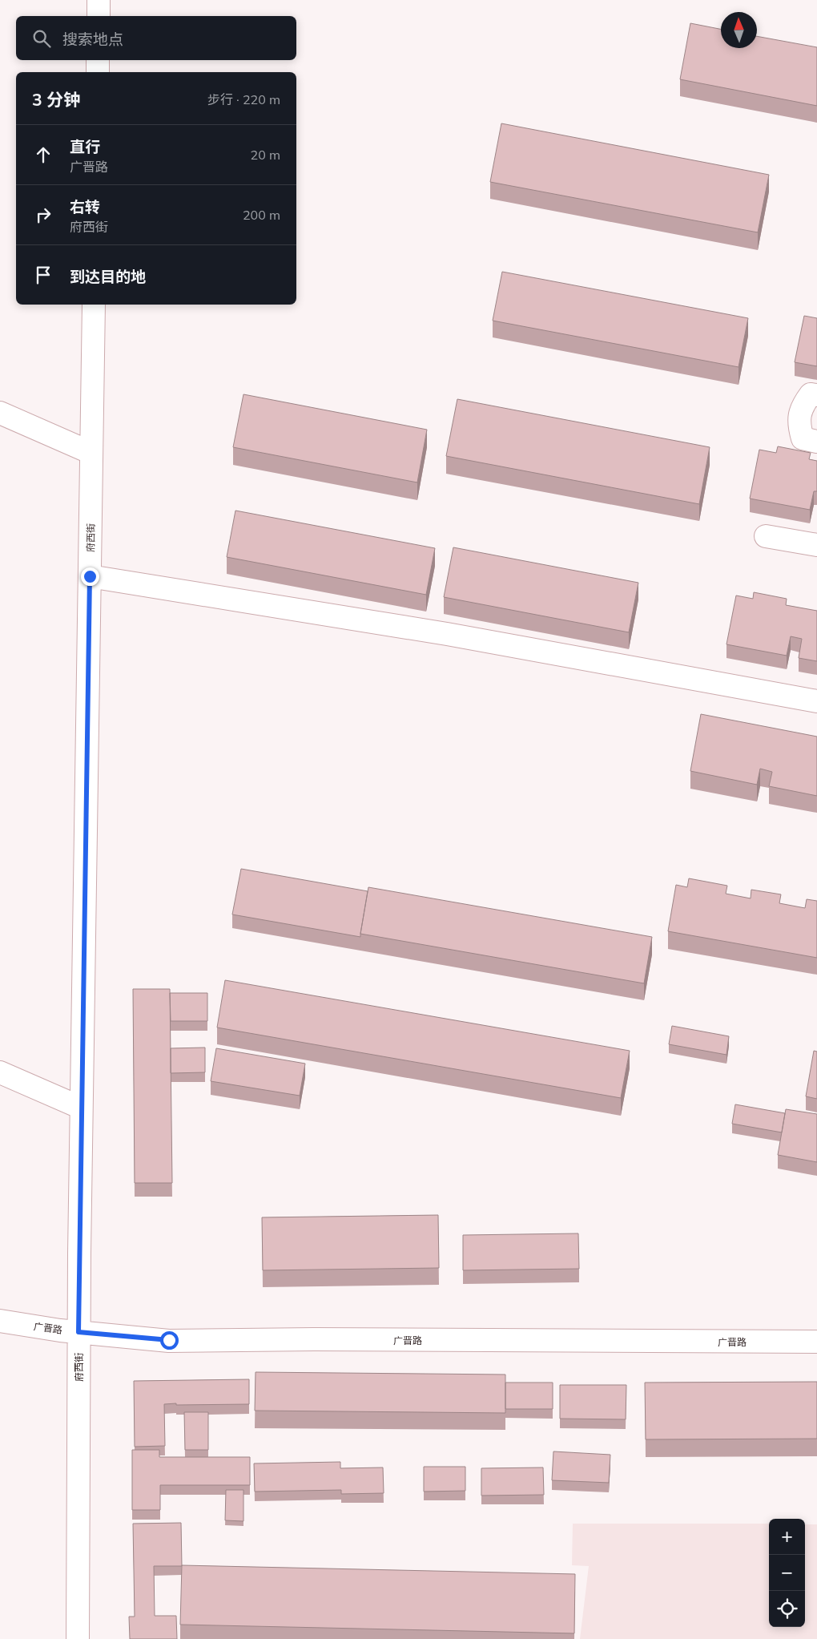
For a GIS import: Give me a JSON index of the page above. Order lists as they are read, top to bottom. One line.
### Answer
{"streets":{"street":["府西街","广晋路"]},"crossings":[["府西街","广晋路"]],"north":"top","page":{"search":"搜索地点","heading":["3 分钟","步行 · 220 m"],"list":[["直行","广晋路","20 m"],["右转","府西街","200 m"],"到达目的地"],"map_buttons":["+","−"]}}
